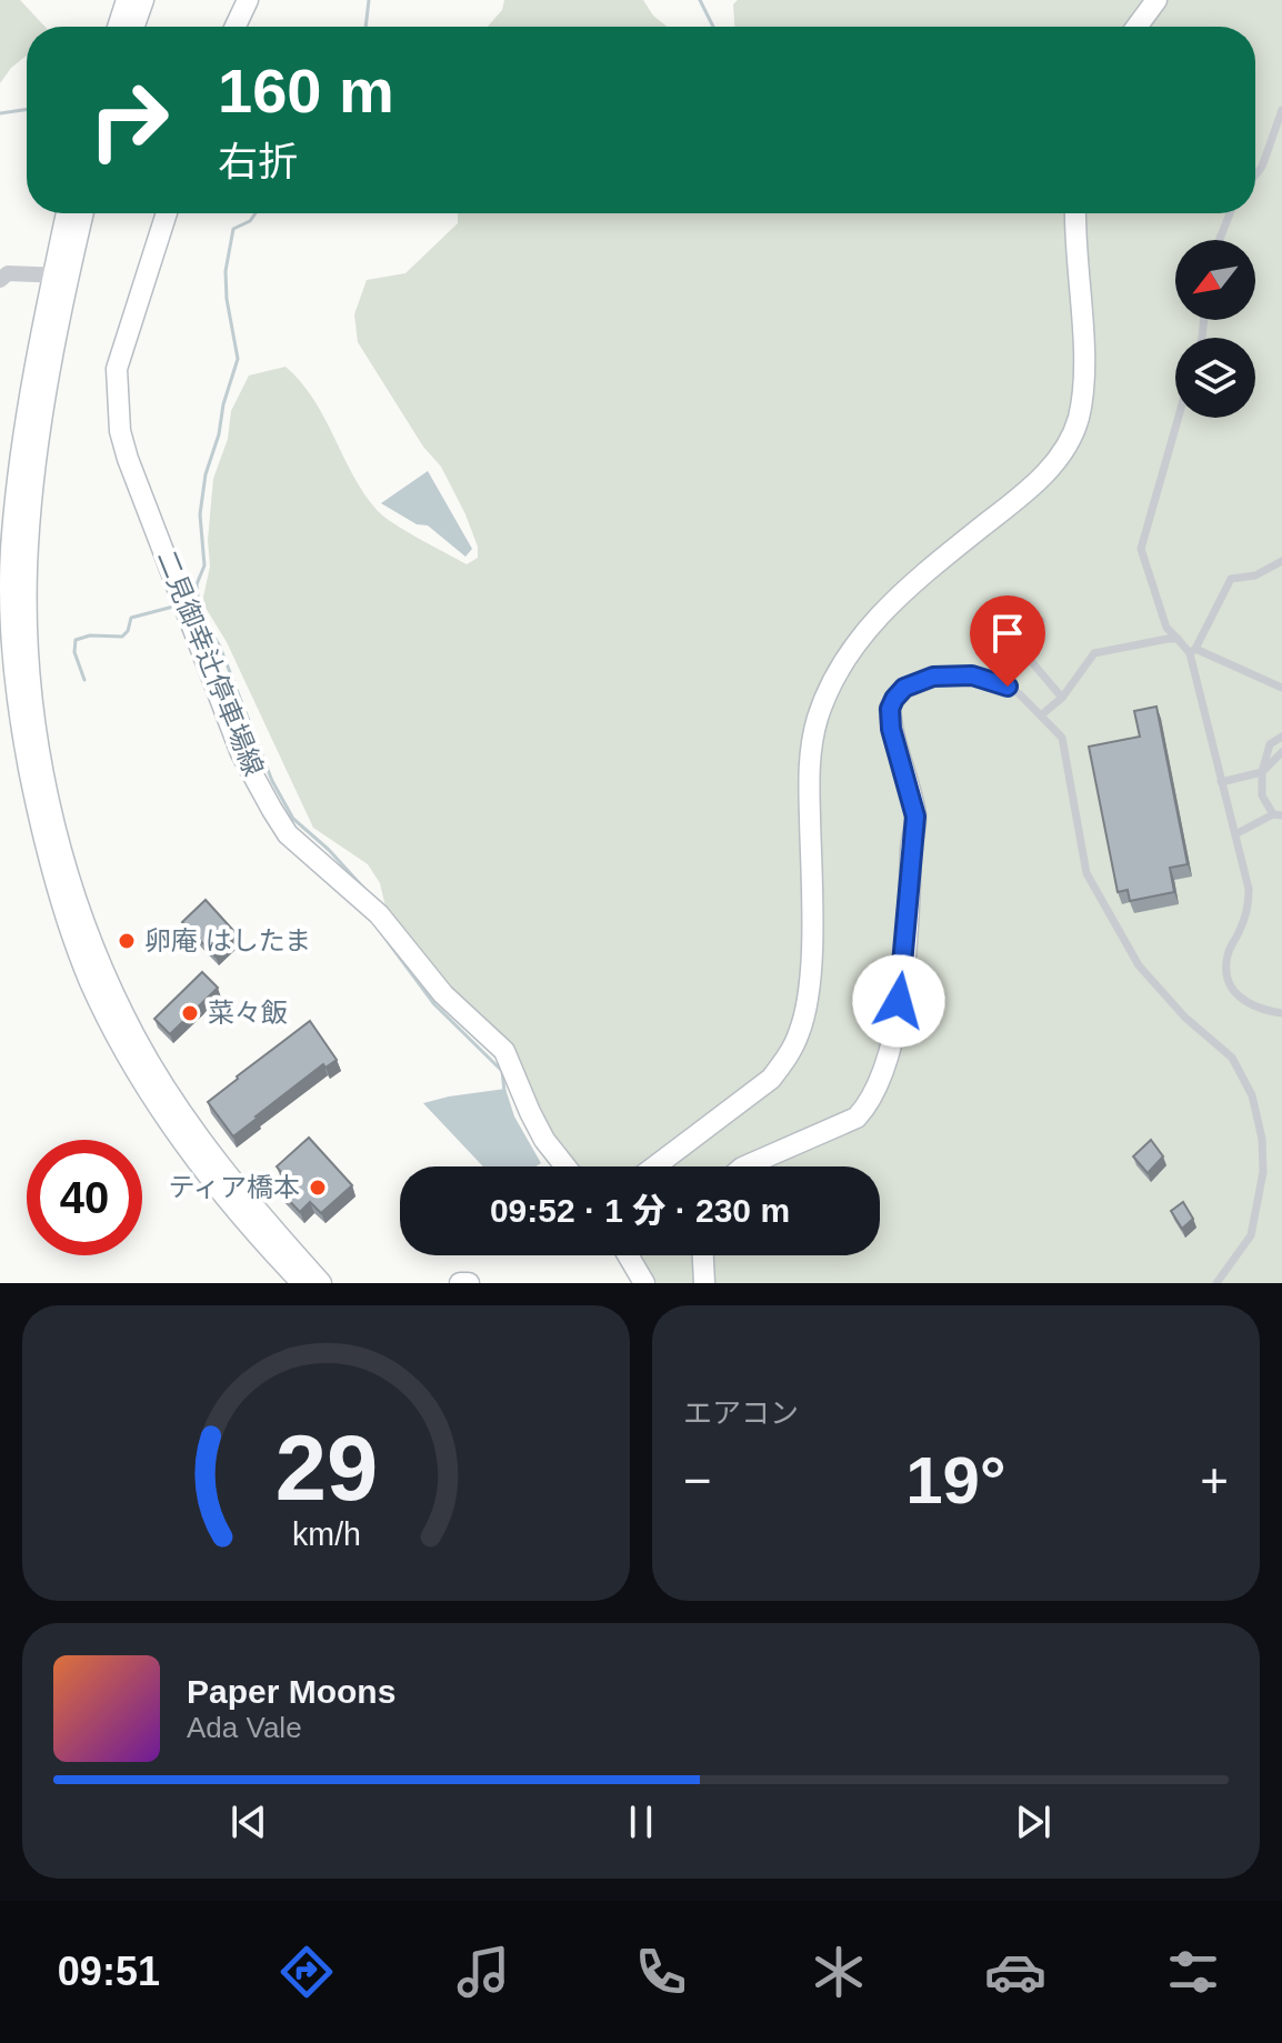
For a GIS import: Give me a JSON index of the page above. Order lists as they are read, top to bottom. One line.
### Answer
{"streets":{"street":["二見御幸辻停車場線"]},"places":["卵庵 はしたま","菜々飯","ティア橋本"],"north":"bottom left","page":{"turn":["160 m","右折"],"limit":"40","trip":"09:52 · 1 分 · 230 m","tile":"エアコン","heat":["−","19°","+"],"song":["Paper Moons","Ada Vale"],"tabs":"09:51","gauge":["29","km/h"]}}
